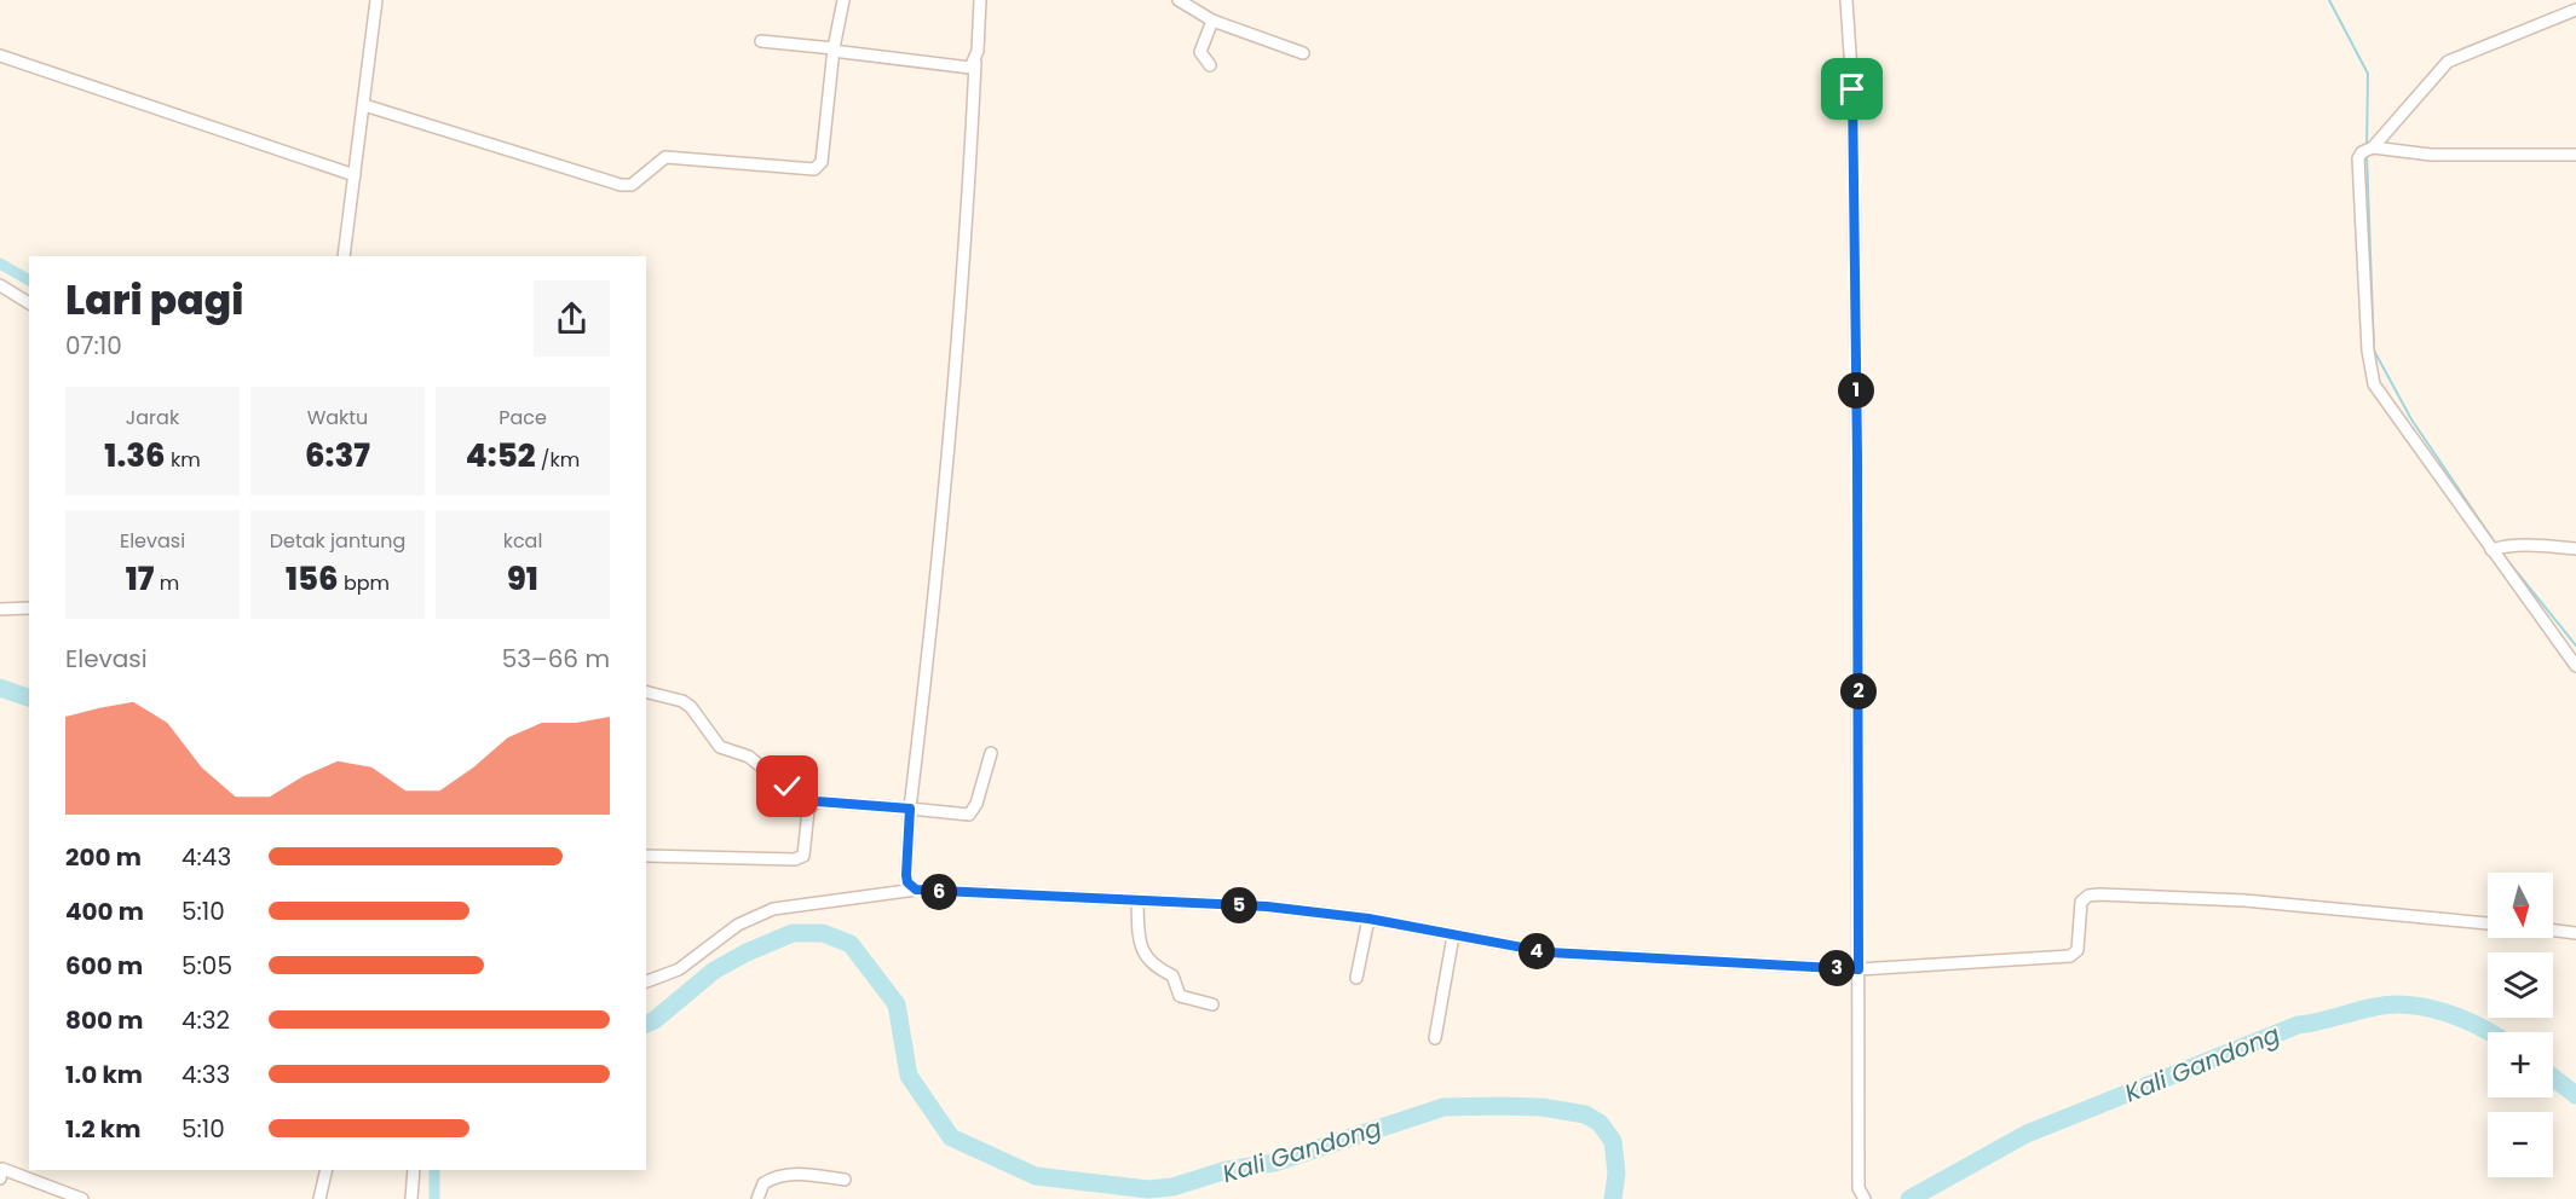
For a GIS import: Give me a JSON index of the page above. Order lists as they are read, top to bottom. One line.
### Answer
{"water":["Kali Gandong"],"north":"bottom","page":{"heading":["Lari pagi","07:10"],"pins":["1","2","6","5","4","3"],"stats":[["Jarak","1.36 km"],["Waktu","6:37"],["Pace","4:52 /km"],["Elevasi","17 m"],["Detak jantung","156 bpm"],["kcal","91"]],"chart":["Elevasi","53–66 m"],"list":[{"name":"200 m","note":"4:43"},{"name":"400 m","note":"5:10"},{"name":"600 m","note":"5:05"},{"name":"800 m","note":"4:32"},{"name":"1.0 km","note":"4:33"},{"name":"1.2 km","note":"5:10"}],"map_buttons":["+","−"]}}
